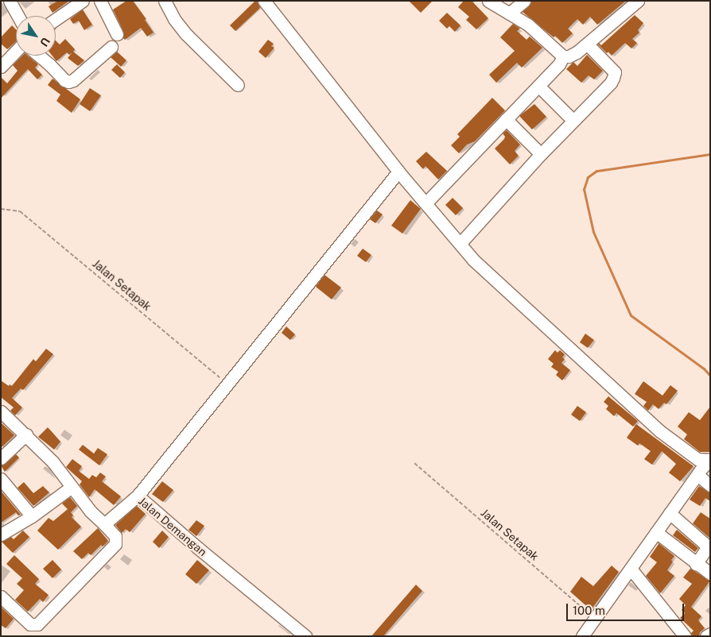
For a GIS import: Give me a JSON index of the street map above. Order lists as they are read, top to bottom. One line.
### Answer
{"streets":{"street":["Jalan Demangan"],"path":["Jalan Setapak"]},"scale_bar":"100 m","north":"bottom right"}
